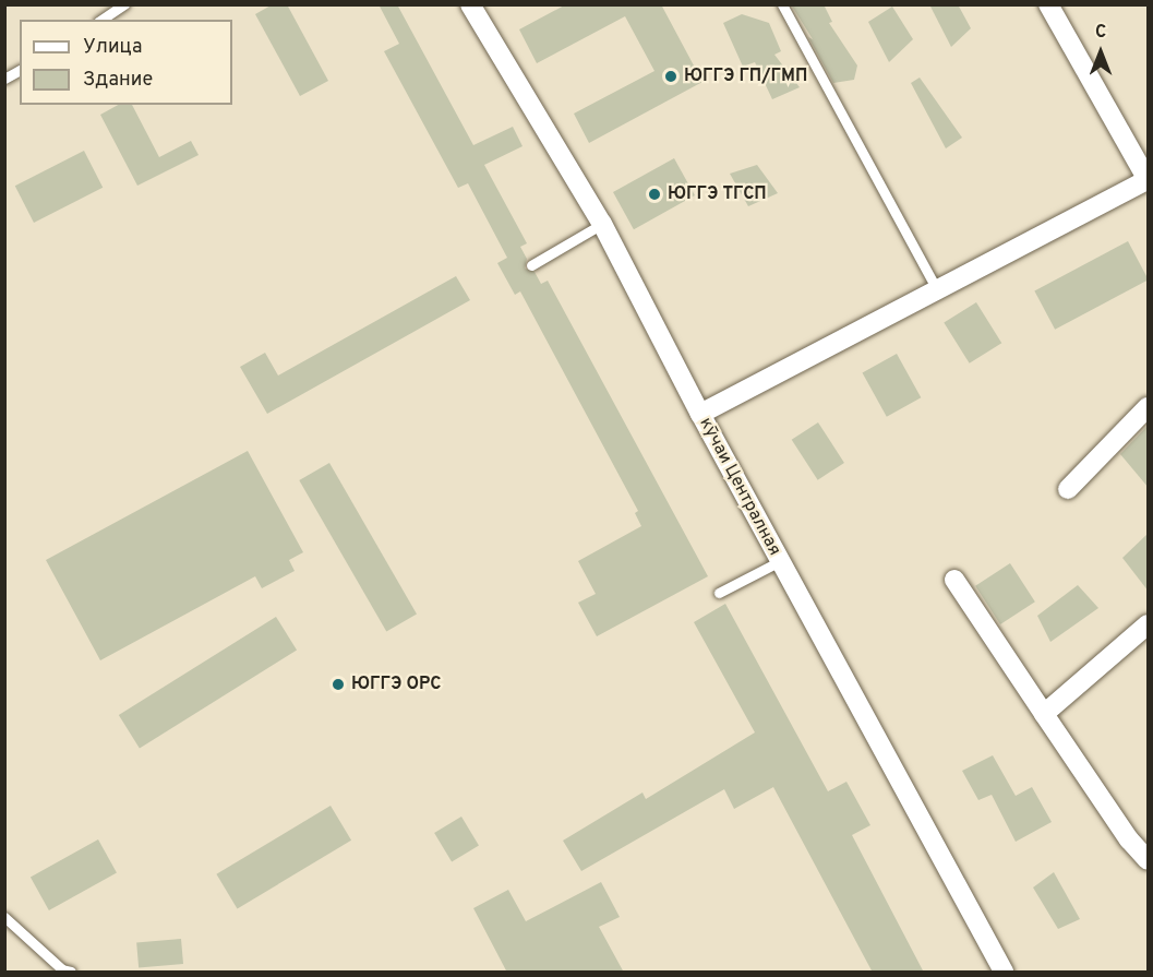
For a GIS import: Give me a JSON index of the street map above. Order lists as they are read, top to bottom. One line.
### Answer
{"streets":{"street":["кӯчаи Централная"]},"places":["ЮГГЭ ГП/ГМП","ЮГГЭ ТГСП","ЮГГЭ ОРС"],"legend":["Улица","Здание"],"north":"top"}
